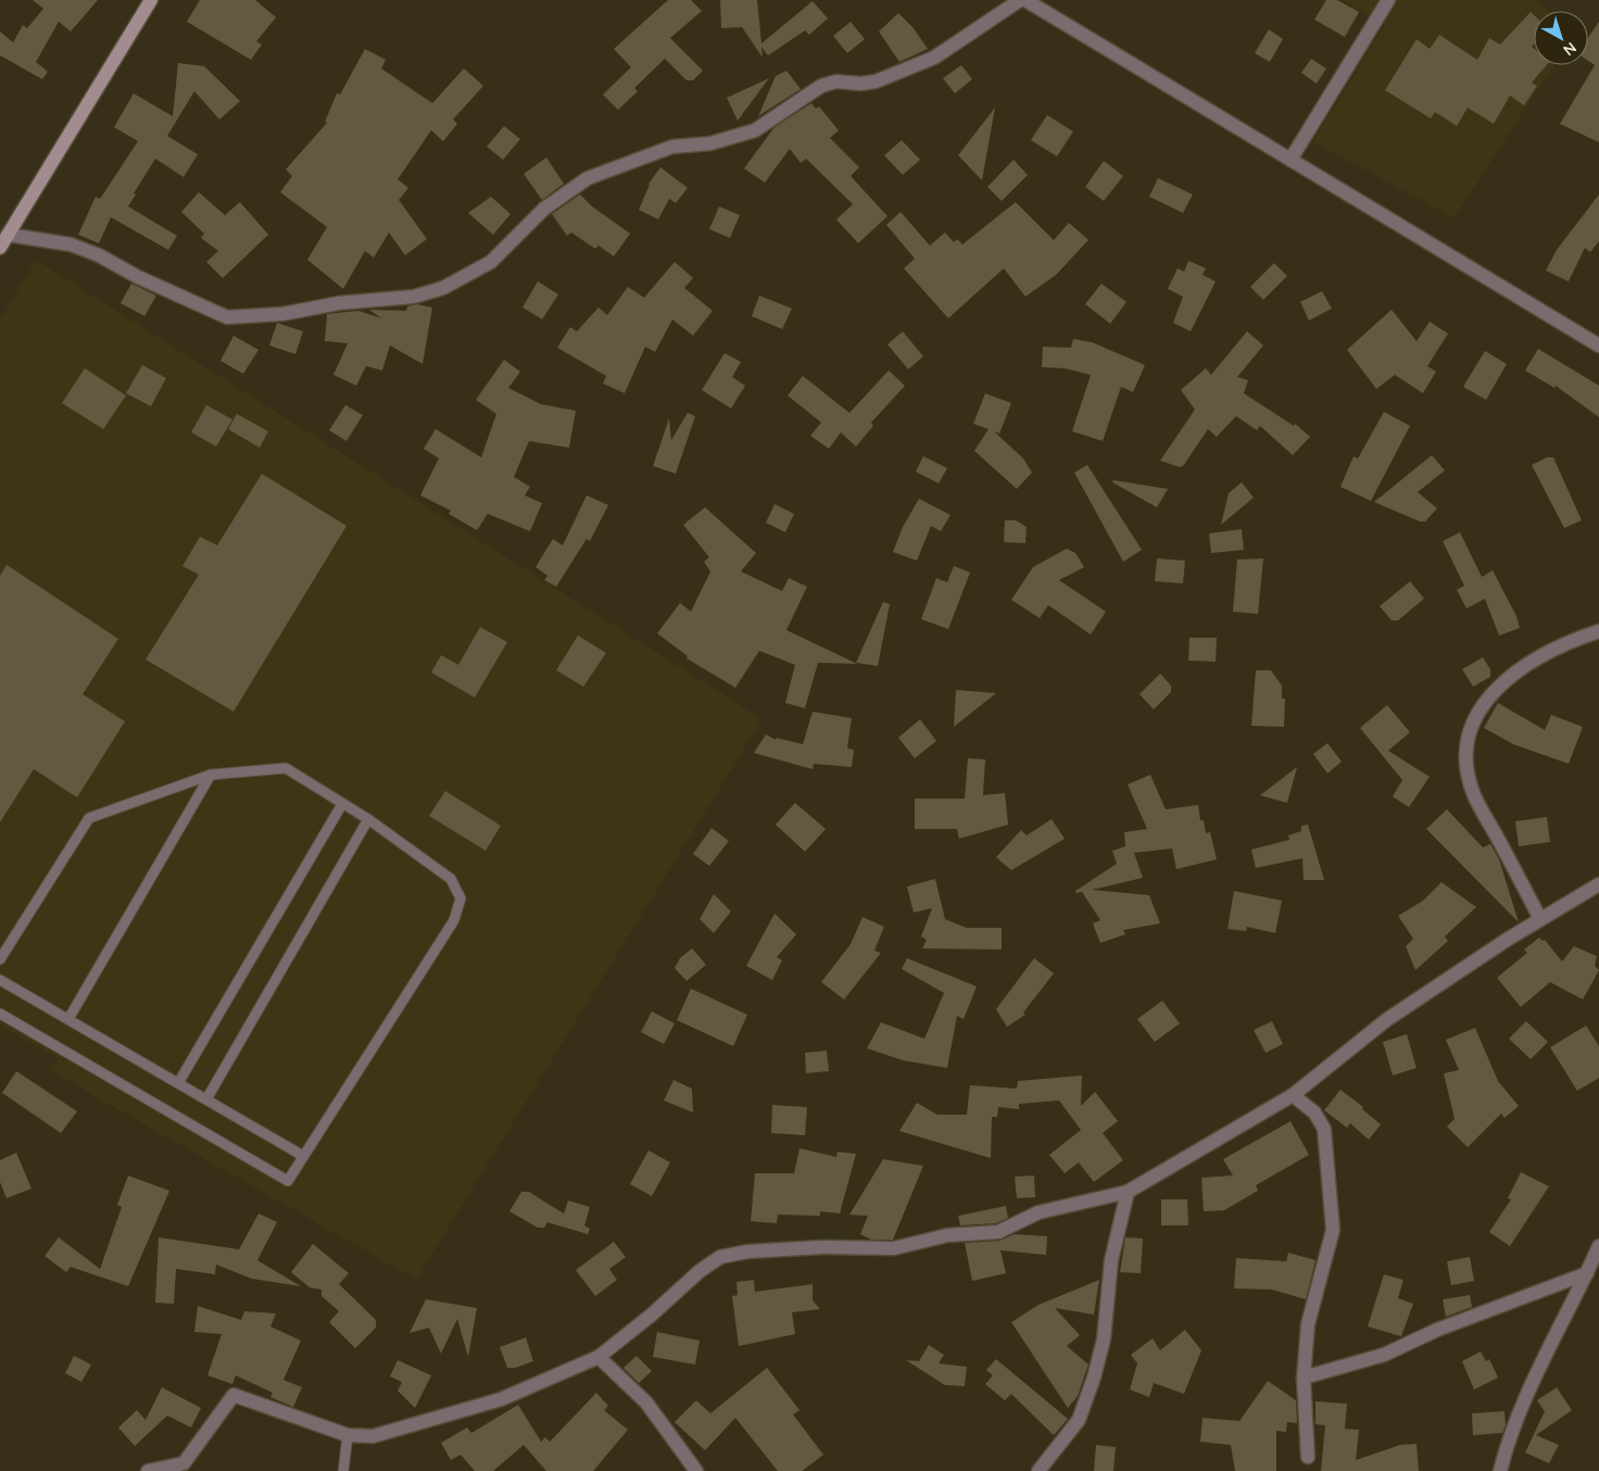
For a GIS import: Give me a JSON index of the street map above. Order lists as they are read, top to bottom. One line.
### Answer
{"north":"bottom right"}
